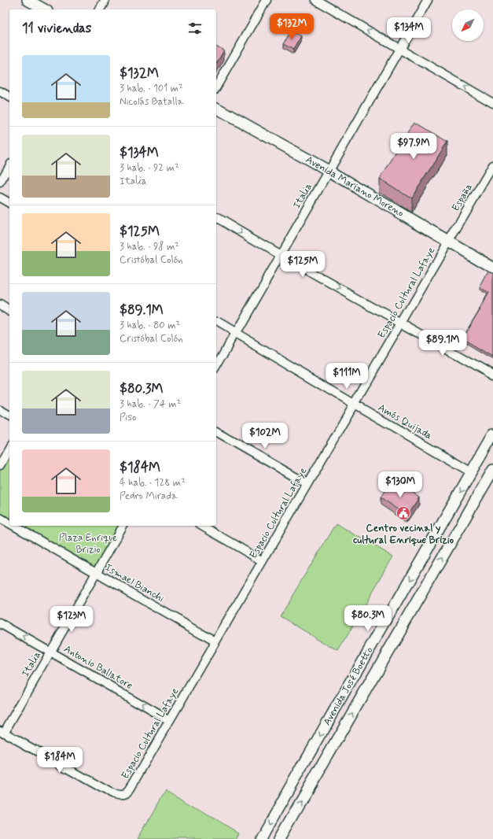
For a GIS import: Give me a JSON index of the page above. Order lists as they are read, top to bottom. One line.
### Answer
{"streets":{"main road":["Avenida Mariano Moreno","Avenida José Boetto"],"street":["Italia","España","Espacio Cultural Lafaye","Amós Quijada","Ismael Bianchi","Antonio Ballatore"]},"crossings":[["Avenida Mariano Moreno","Italia"],["Avenida Mariano Moreno","España"],["Avenida Mariano Moreno","Espacio Cultural Lafaye"],["Italia","Espacio Cultural Lafaye"],["Italia","Amós Quijada"],["Italia","Ismael Bianchi"],["Italia","Antonio Ballatore"],["España","Espacio Cultural Lafaye"],["Espacio Cultural Lafaye","Amós Quijada"],["Espacio Cultural Lafaye","Ismael Bianchi"],["Espacio Cultural Lafaye","Antonio Ballatore"],["Amós Quijada","Avenida José Boetto"]],"one_way":["Antonio Ballatore"],"parks":["Plaza Enrique Brizio"],"places":{"public building":["Centro vecinal y cultural Enrique Brizio"]},"north":"bottom left","page":{"heading":"11 viviendas","price":["$132M","$134M","$97.9M","$125M","$89.1M","$111M","$102M","$130M","$80.3M","$123M","$184M"],"list":[{"name":"$132M","note":"3 hab. · 101 m² · Nicolás Batalla"},{"name":"$134M","note":"3 hab. · 92 m² · Italia"},{"name":"$125M","note":"3 hab. · 98 m² · Cristóbal Colón"},{"name":"$89.1M","note":"3 hab. · 80 m² · Cristóbal Colón"},{"name":"$80.3M","note":"3 hab. · 74 m² · Piso"},{"name":"$184M","note":"4 hab. · 128 m² · Pedro Mirada"}]}}
